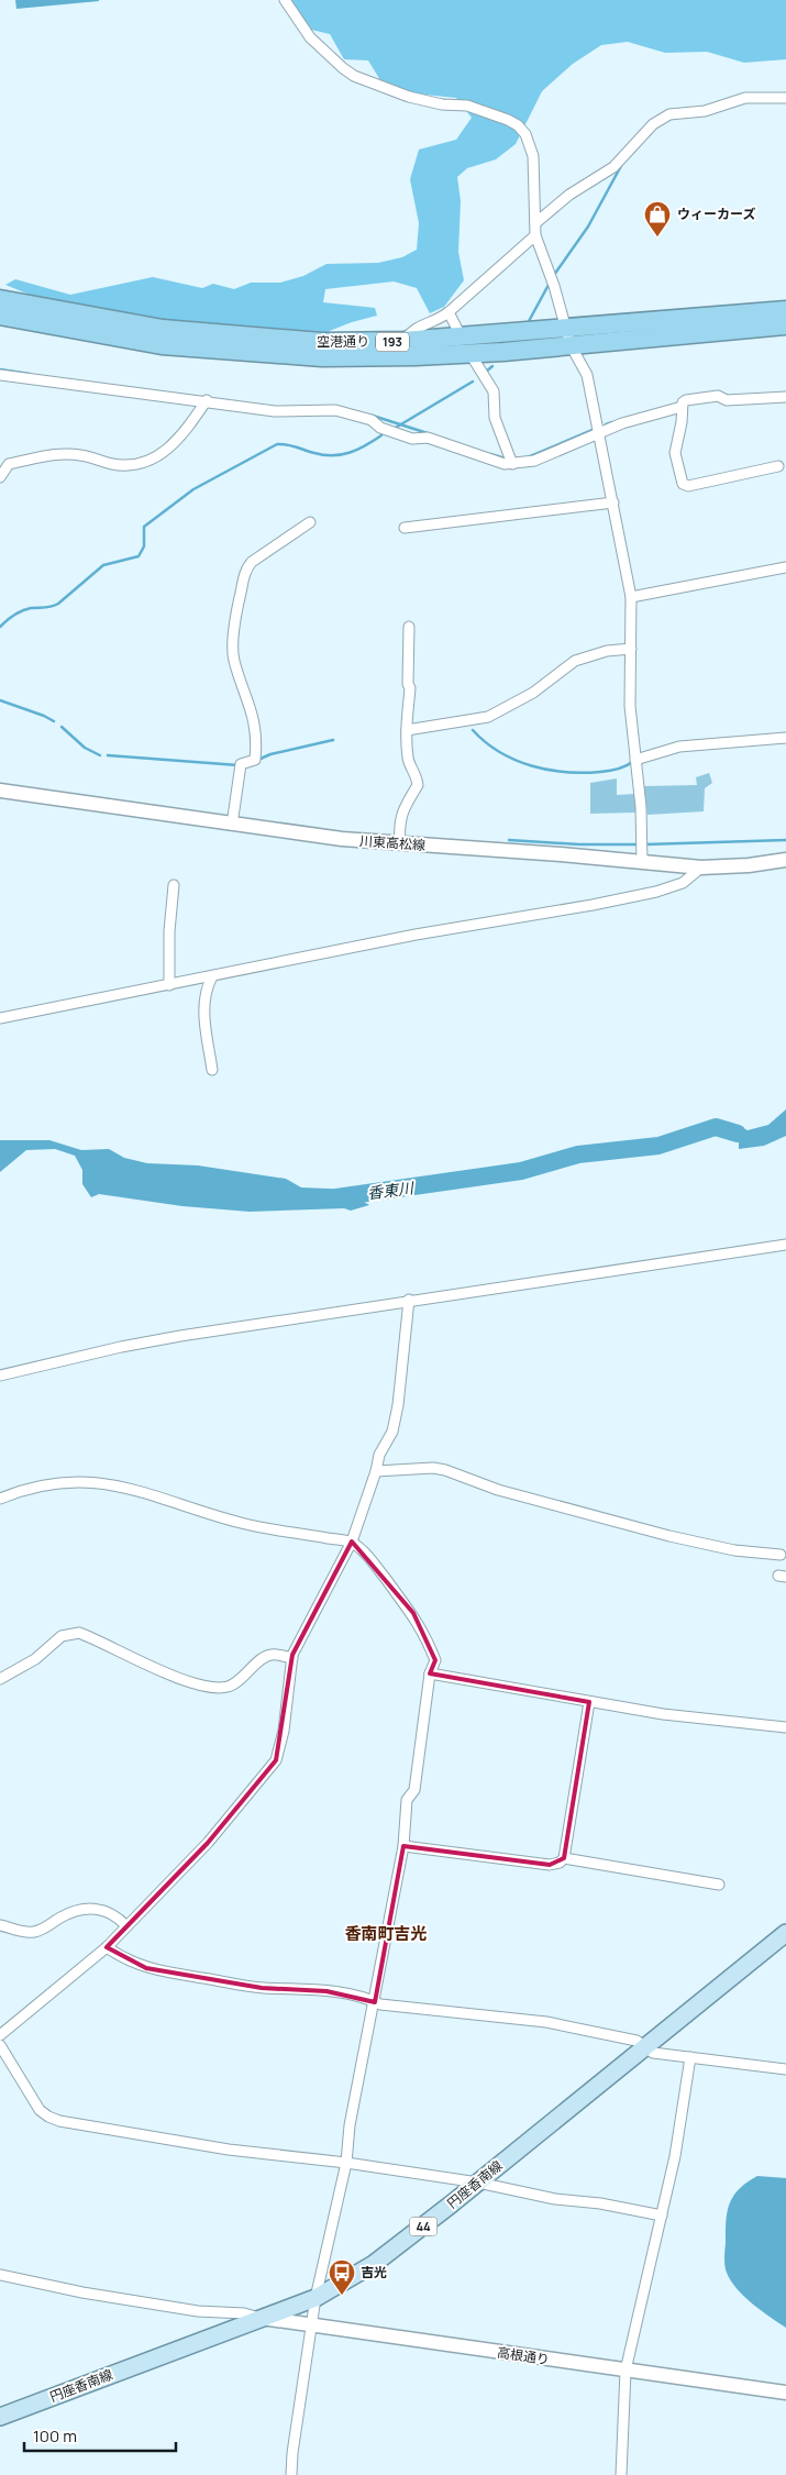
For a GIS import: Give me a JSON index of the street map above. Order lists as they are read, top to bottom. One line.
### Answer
{"streets":{"highway":["空港通り","193"],"main road":["川東高松線","円座香南線","44","高根通り"]},"crossings":[["円座香南線","高根通り"]],"districts":["香南町吉光"],"water":["香東川"],"places":{"shop":["ウィーカーズ"],"bus stop":["吉光"]},"scale_bar":"100 m"}
